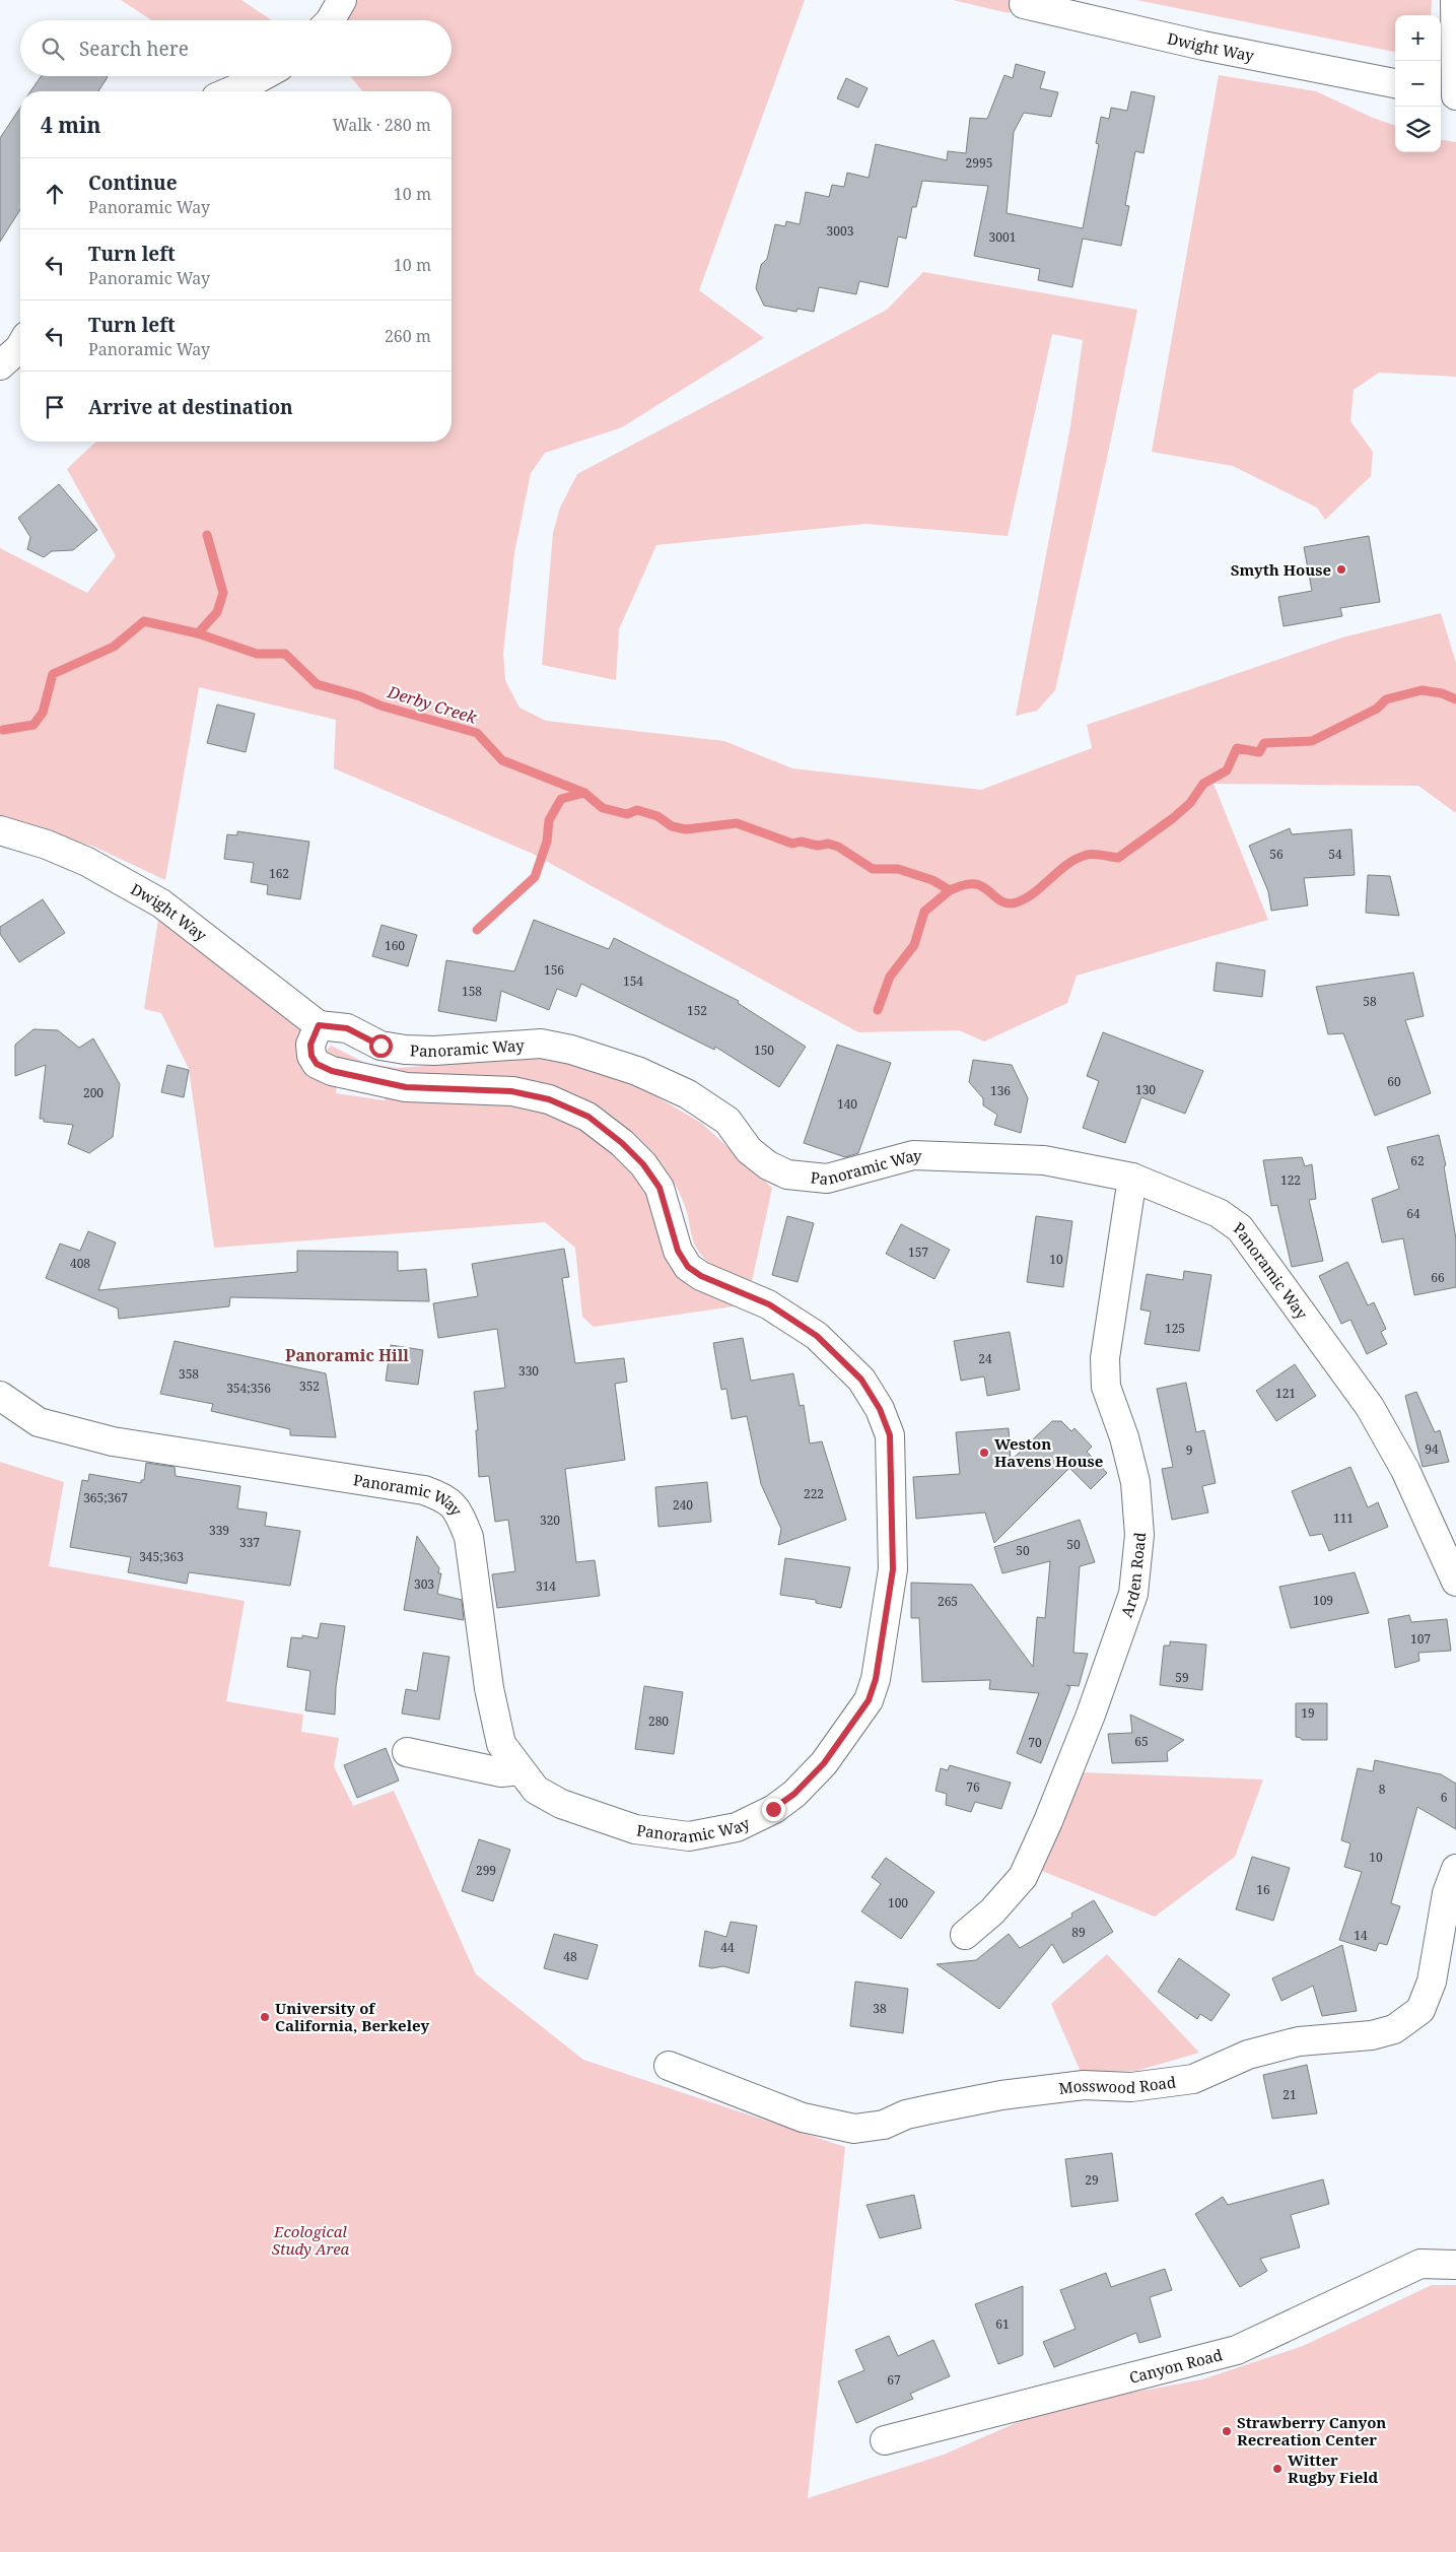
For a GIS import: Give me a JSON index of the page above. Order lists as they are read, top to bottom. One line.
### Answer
{"streets":{"street":["Dwight Way","Panoramic Way","Arden Road","Mosswood Road","Canyon Road"]},"crossings":[["Dwight Way","Panoramic Way"],["Panoramic Way","Arden Road"]],"districts":["Panoramic Hill"],"water":["Derby Creek"],"parks":["Ecological Study Area"],"places":["Smyth House","Weston Havens House","University of California, Berkeley","Strawberry Canyon Recreation Center","Witter Rugby Field"],"house_numbers":["2995","3003","3001","56","54","162","160","156","154","158","58","152","150","60","130","136","200","140","62","122","64","157","10","408","66","125","24","330","358","352","354;356","121","94","9","222","365;367","240","111","320","339","337","50","50","345;363","303","314","109","265","107","59","19","280","65","70","76","8","6","10","299","16","100","89","14","44","48","38","21","29","61","67"],"page":{"map_buttons":["+","−"],"search":"Search here","heading":["4 min","Walk · 280 m"],"list":[["Continue","Panoramic Way","10 m"],["Turn left","Panoramic Way","10 m"],["Turn left","Panoramic Way","260 m"],"Arrive at destination"]}}
